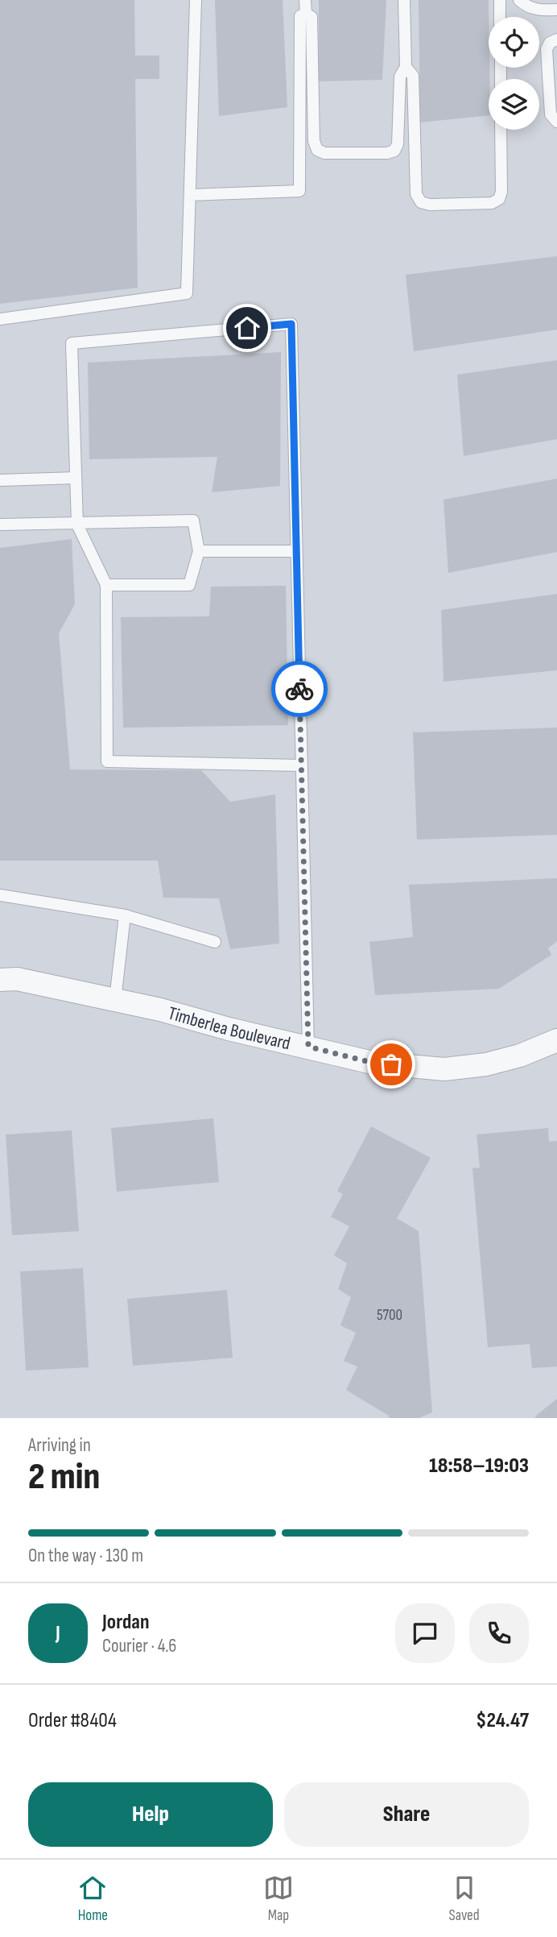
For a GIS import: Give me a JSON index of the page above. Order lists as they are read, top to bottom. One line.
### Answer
{"streets":{"street":["Timberlea Boulevard"]},"house_numbers":["5700"],"page":{"heading":["2 min","Arriving in","18:58–19:03"],"panel":["Jordan","Courier · 4.6","Order #8404","$24.47"],"bar":"On the way · 130 m","round":"J","buttons":["Help","Share"],"tabs":["Home","Map","Saved"]}}
